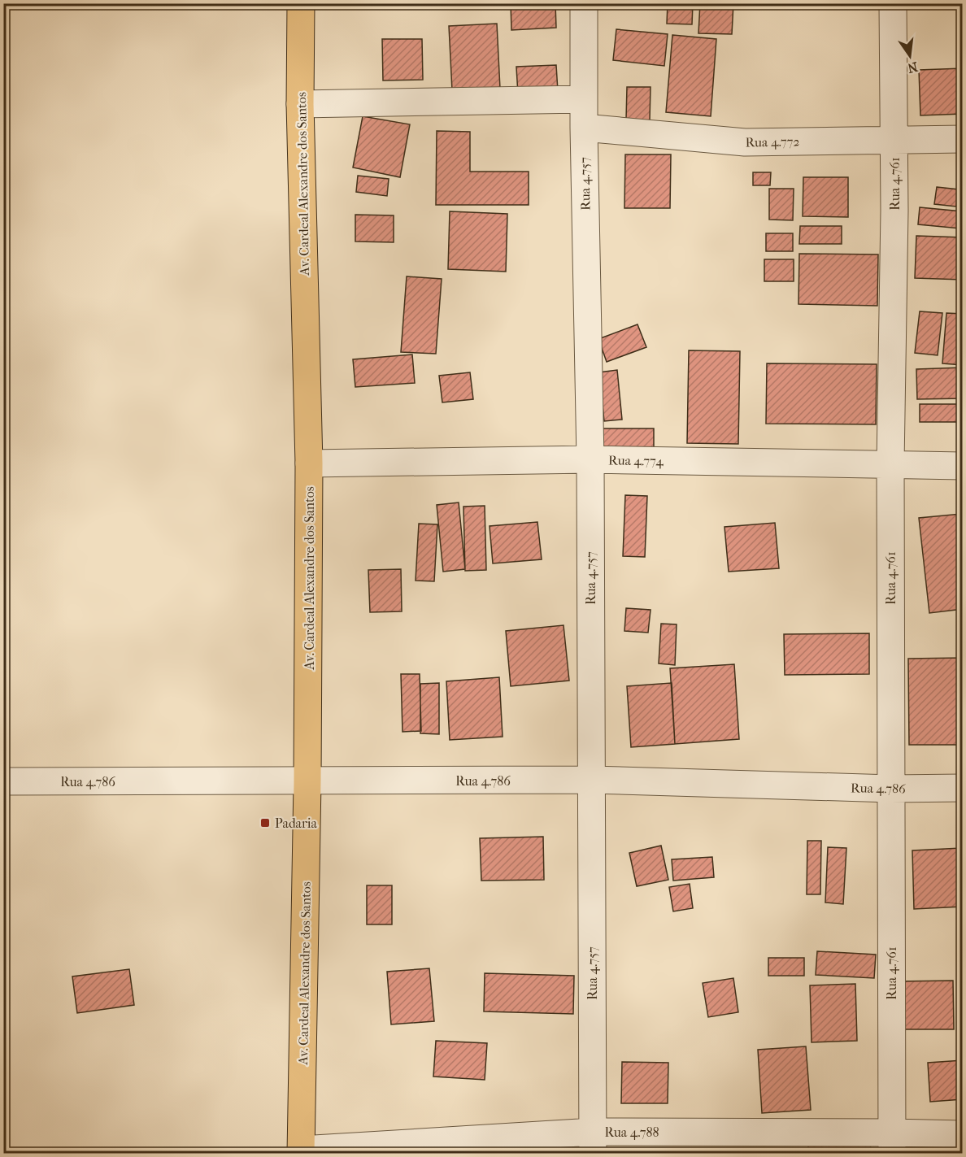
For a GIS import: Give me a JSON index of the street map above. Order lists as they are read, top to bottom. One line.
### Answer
{"streets":{"main road":["Av. Cardeal Alexandre dos Santos"],"street":["Rua 4.772","Rua 4.757","Rua 4.761","Rua 4.774","Rua 4.786","Rua 4.788"]},"crossings":[["Rua 4.772","Rua 4.757"],["Rua 4.772","Rua 4.761"],["Av. Cardeal Alexandre dos Santos","Rua 4.774"],["Av. Cardeal Alexandre dos Santos","Rua 4.786"],["Av. Cardeal Alexandre dos Santos","Rua 4.788"],["Rua 4.757","Rua 4.774"],["Rua 4.757","Rua 4.786"],["Rua 4.757","Rua 4.788"],["Rua 4.761","Rua 4.774"],["Rua 4.761","Rua 4.786"],["Rua 4.761","Rua 4.788"]],"places":{"transit":["Padaria"]},"north":"bottom"}
